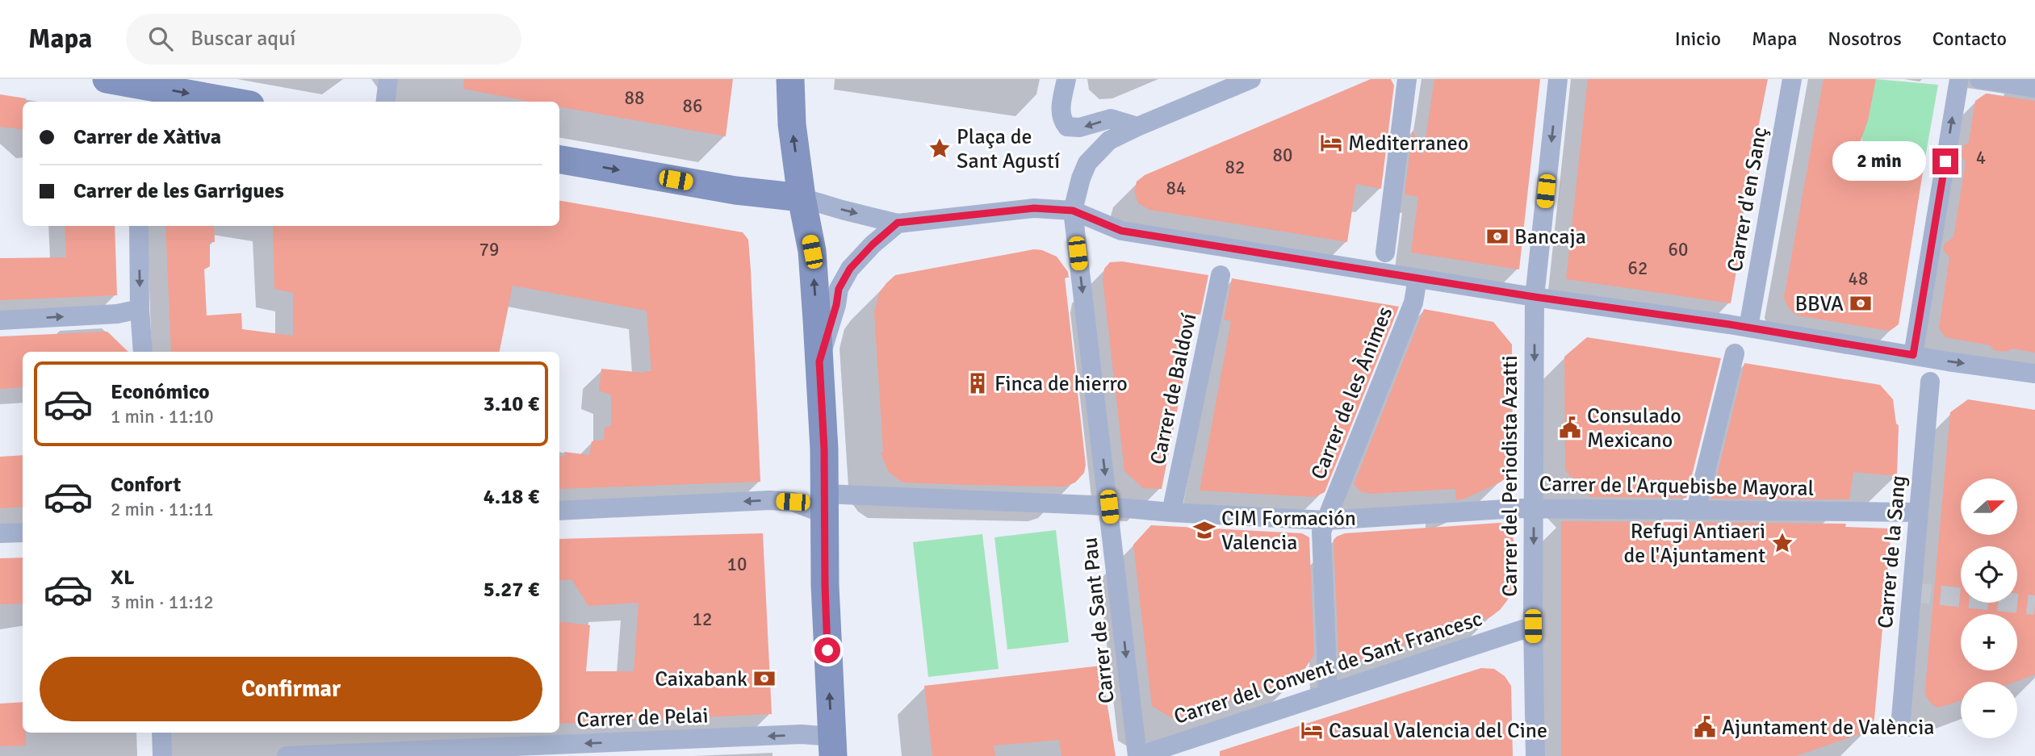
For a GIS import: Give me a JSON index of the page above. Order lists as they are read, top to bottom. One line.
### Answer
{"streets":{"street":["Carrer d'en Sanç","Carrer de Baldoví","Carrer de les Ànimes","Carrer del Periodista Azatti","Carrer de l'Arquebisbe Mayoral","Carrer de la Sang","Carrer de Sant Pau","Carrer del Convent de Sant Francesc","Carrer de Pelai"]},"crossings":[["Carrer de Baldoví","Carrer de l'Arquebisbe Mayoral"],["Carrer de les Ànimes","Carrer de l'Arquebisbe Mayoral"],["Carrer de les Ànimes","Carrer del Convent de Sant Francesc"],["Carrer del Periodista Azatti","Carrer de l'Arquebisbe Mayoral"],["Carrer del Periodista Azatti","Carrer del Convent de Sant Francesc"],["Carrer de l'Arquebisbe Mayoral","Carrer de la Sang"],["Carrer de l'Arquebisbe Mayoral","Carrer de Sant Pau"],["Carrer de Sant Pau","Carrer del Convent de Sant Francesc"]],"one_way":["Carrer de Sant Pau","Carrer de Pelai"],"places":{"hotel":["Mediterraneo","Casual Valencia del Cine"],"place":["Plaça de Sant Agustí","Refugi Antiaeri de l'Ajuntament"],"bank":["Bancaja","BBVA","Caixabank"],"building":["Finca de hierro"],"public building":["Consulado Mexicano","Ajuntament de València"],"school or university":["CIM Formación Valencia"]},"house_numbers":["88","86","80","4","82","84","79","60","62","48","10","12"],"north":"right","page":{"header":"Mapa","search":"Buscar aquí","nav":["Inicio","Mapa","Nosotros","Contacto"],"banner":["Carrer de Xàtiva","Carrer de les Garrigues"],"bubble":"2 min","list":[{"name":"Económico","note":"1 min · 11:10","value":"3.10 €"},{"name":"Confort","note":"2 min · 11:11","value":"4.18 €"},{"name":"XL","note":"3 min · 11:12","value":"5.27 €"}],"map_buttons":["+","−"],"buttons":"Confirmar"}}
